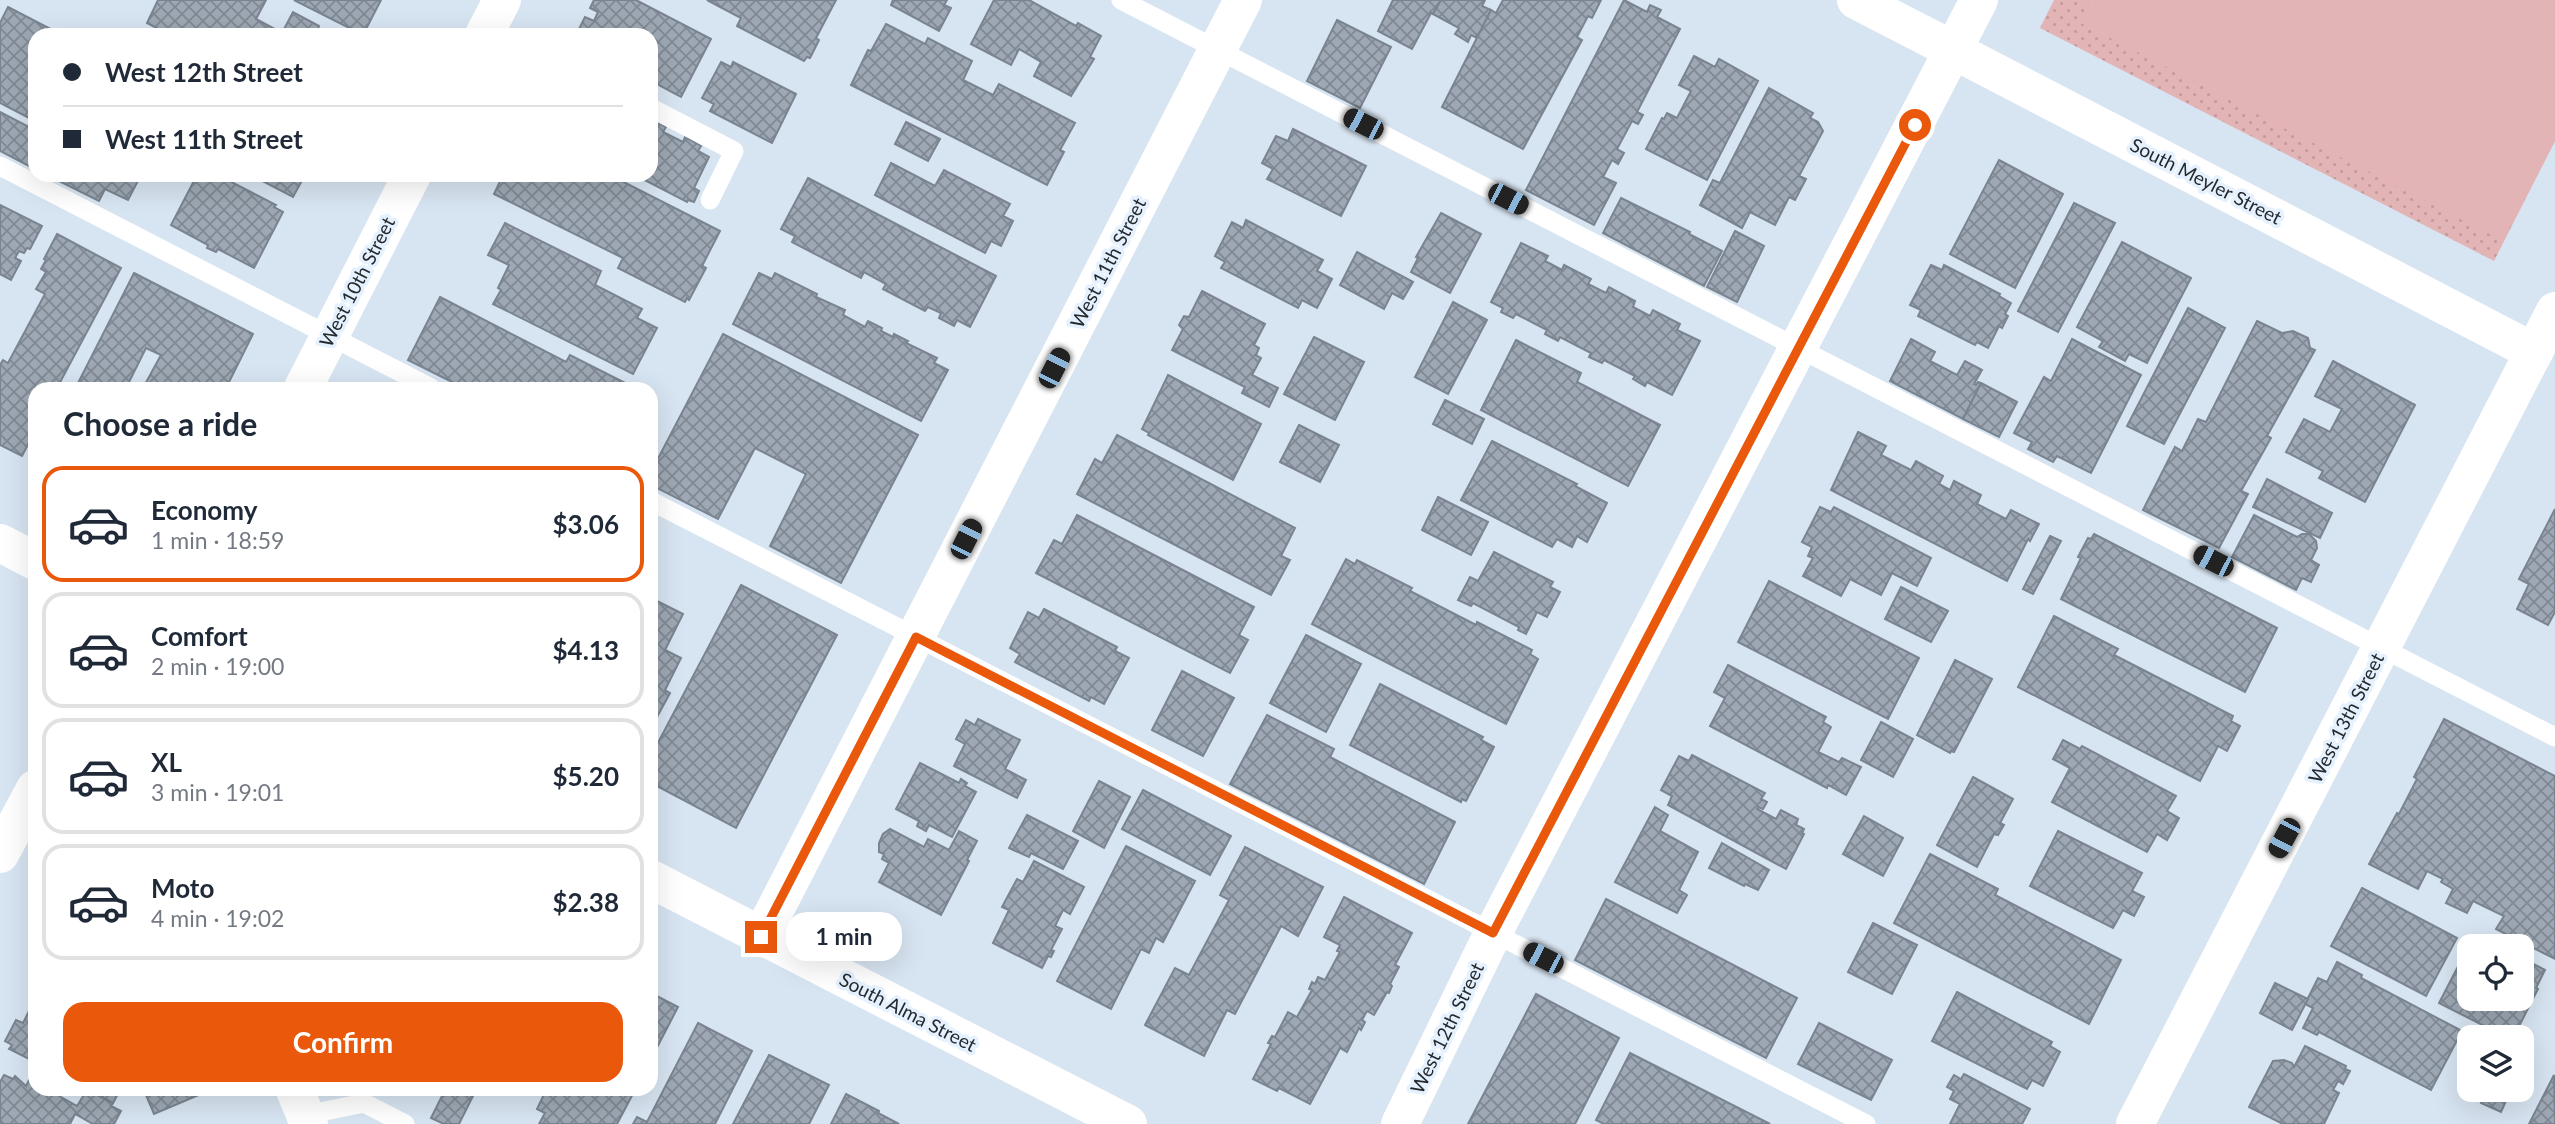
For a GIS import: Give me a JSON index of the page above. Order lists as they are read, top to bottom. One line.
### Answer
{"streets":{"street":["South Meyler Street","West 11th Street","West 10th Street","West 13th Street","South Alma Street","West 12th Street"]},"crossings":[["South Meyler Street","West 13th Street"],["South Meyler Street","West 12th Street"],["West 11th Street","South Alma Street"]],"page":{"banner":["West 12th Street","West 11th Street"],"heading":"Choose a ride","list":[{"name":"Economy","note":"1 min · 18:59","value":"$3.06"},{"name":"Comfort","note":"2 min · 19:00","value":"$4.13"},{"name":"XL","note":"3 min · 19:01","value":"$5.20"},{"name":"Moto","note":"4 min · 19:02","value":"$2.38"}],"bubble":"1 min","buttons":"Confirm"}}
